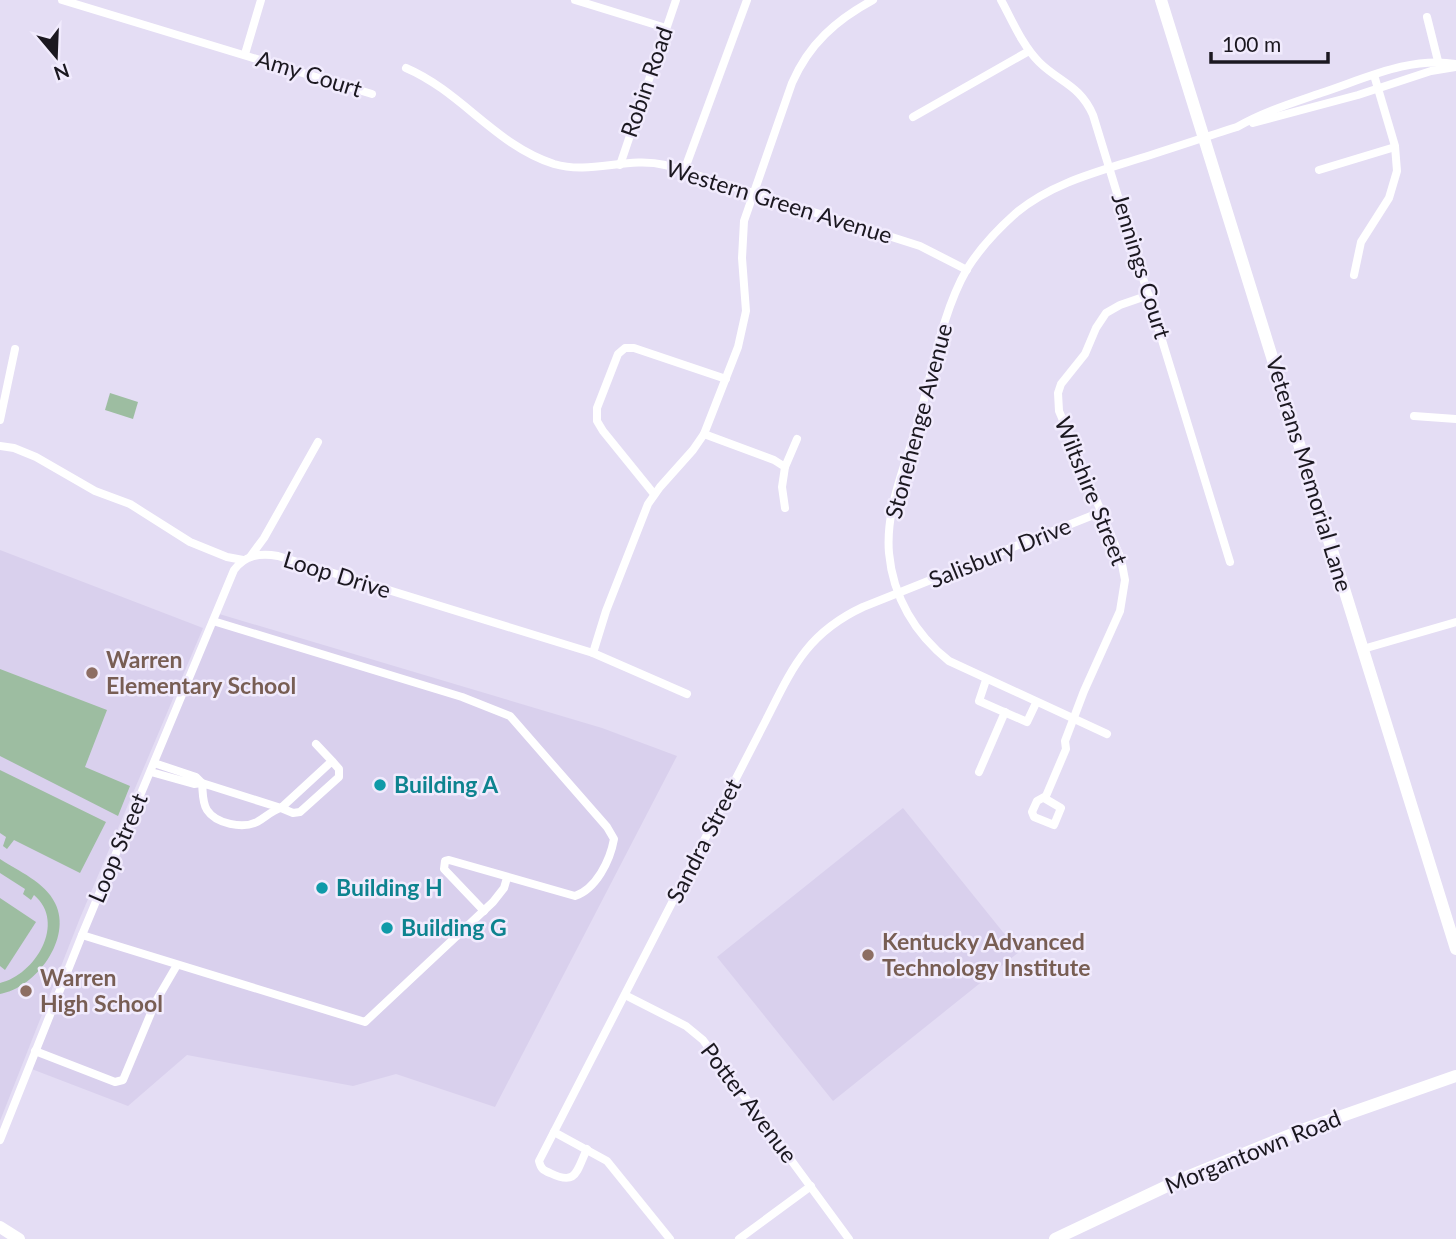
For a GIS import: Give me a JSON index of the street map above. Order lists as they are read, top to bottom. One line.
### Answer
{"streets":{"main road":["Veterans Memorial Lane","Morgantown Road"],"street":["Amy Court","Robin Road","Western Green Avenue","Jennings Court","Stonehenge Avenue","Wiltshire Street","Salisbury Drive","Loop Drive","Sandra Street","Loop Street","Potter Avenue"]},"crossings":[["Robin Road","Western Green Avenue"],["Western Green Avenue","Stonehenge Avenue"],["Jennings Court","Stonehenge Avenue"],["Jennings Court","Wiltshire Street"],["Stonehenge Avenue","Veterans Memorial Lane"],["Stonehenge Avenue","Wiltshire Street"],["Stonehenge Avenue","Salisbury Drive"],["Stonehenge Avenue","Sandra Street"],["Wiltshire Street","Salisbury Drive"],["Salisbury Drive","Sandra Street"],["Loop Drive","Loop Street"],["Sandra Street","Potter Avenue"]],"places":["Warren Elementary School","Building A","Building H","Building G","Kentucky Advanced Technology Institute","Warren High School"],"scale_bar":"100 m","north":"bottom"}
